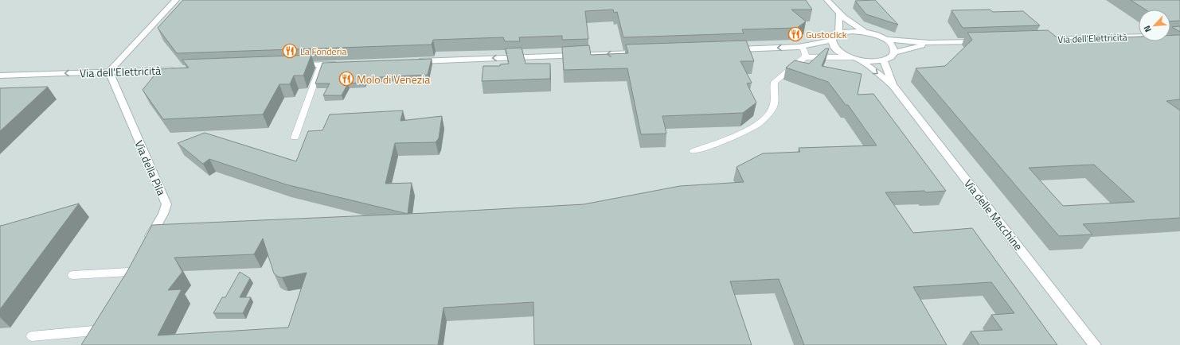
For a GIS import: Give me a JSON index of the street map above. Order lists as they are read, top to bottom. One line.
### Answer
{"streets":{"street":["Via dell'Elettricità","Via della Pila","Via delle Macchine"]},"crossings":[["Via dell'Elettricità","Via della Pila"]],"places":{"restaurant":["Gustoclick","La Fonderia","Molo di Venezia"]},"north":"bottom left"}
